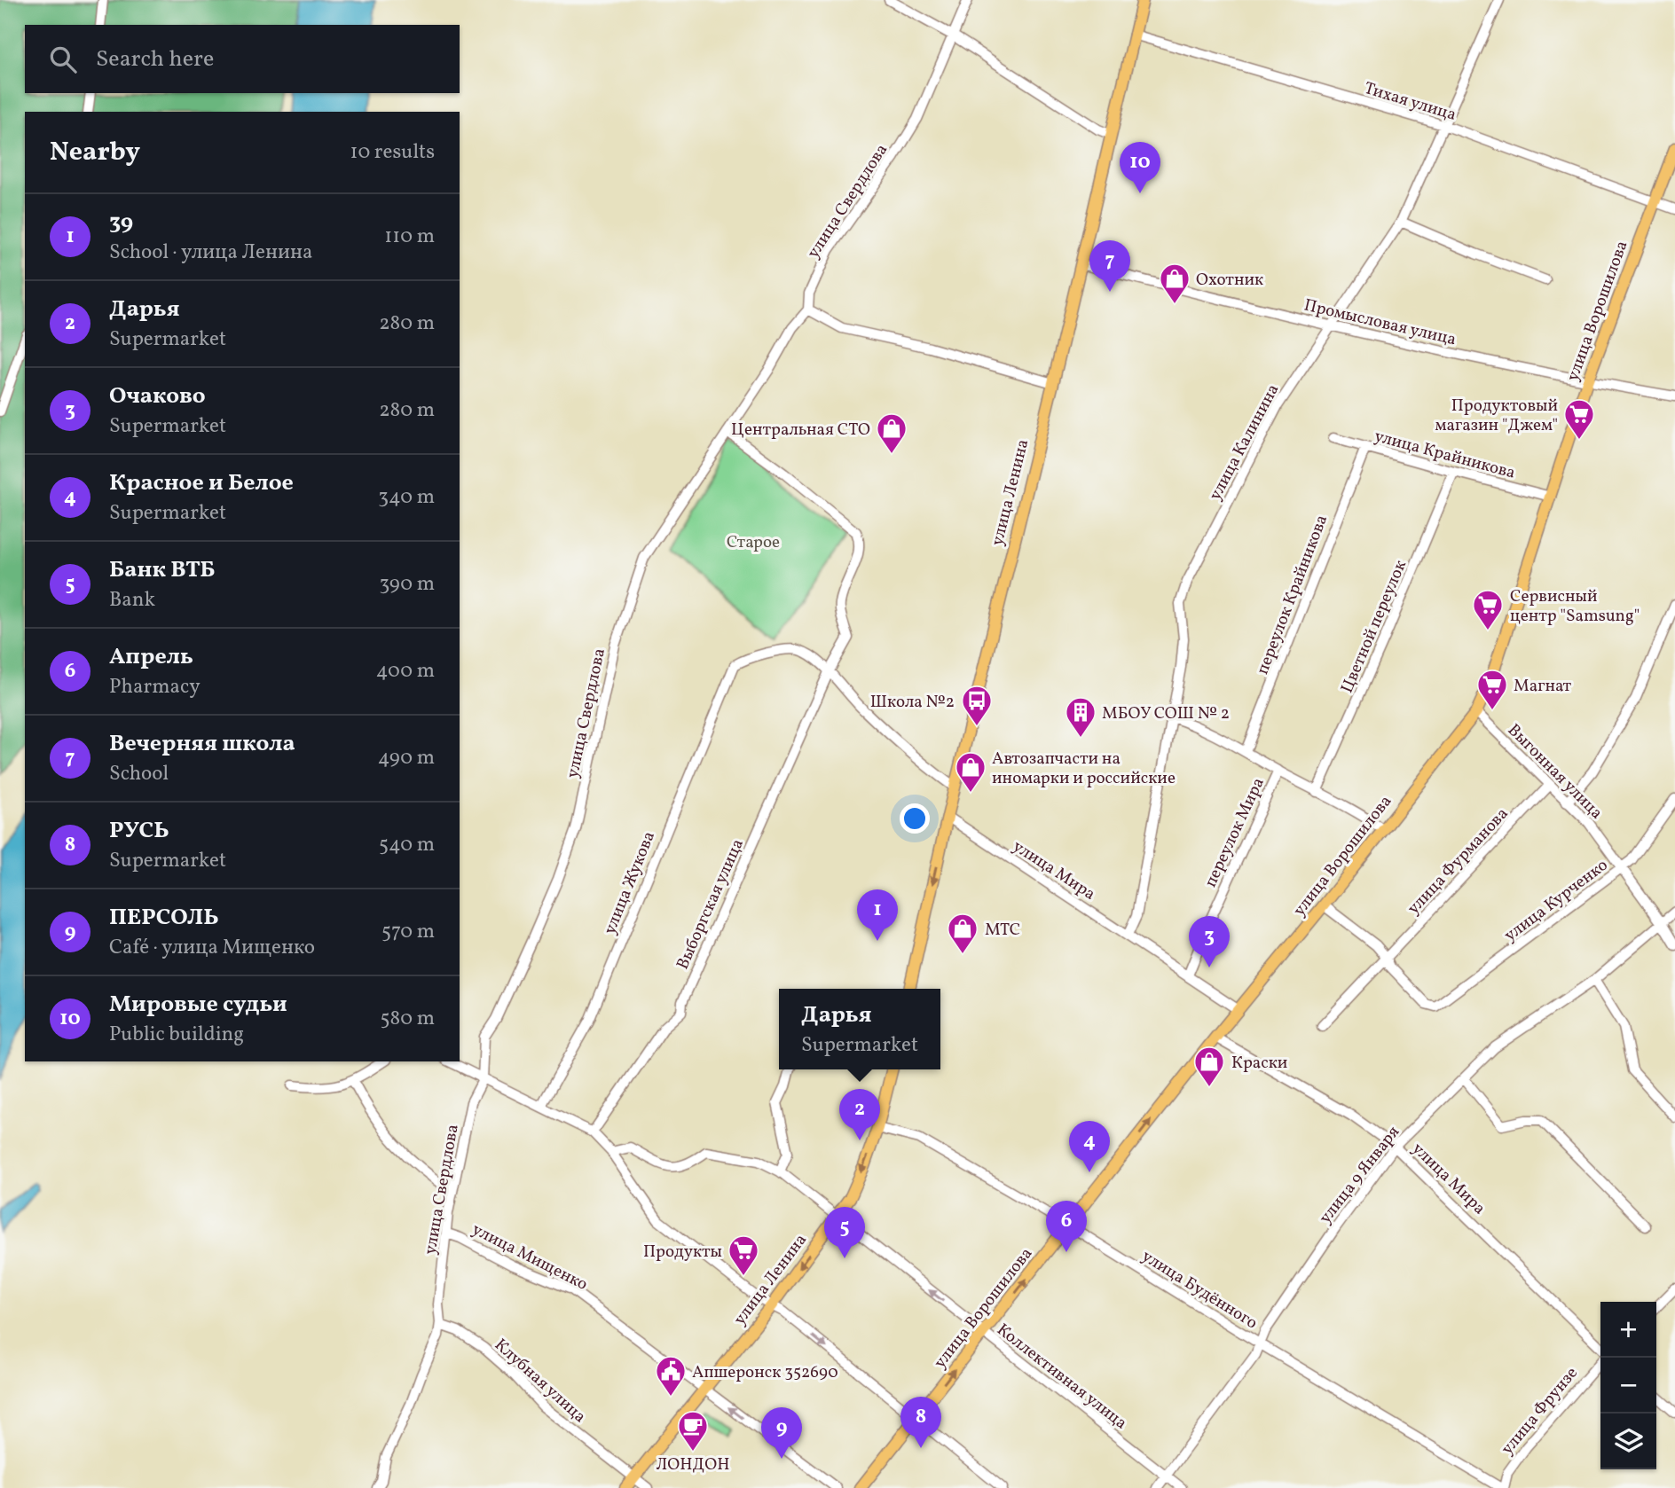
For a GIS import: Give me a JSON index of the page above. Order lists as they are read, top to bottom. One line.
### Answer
{"streets":{"main road":["улица Ворошилова","улица Ленина"],"street":["Тихая улица","улица Свердлова","Промысловая улица","улица Калинина","улица Крайникова","переулок Крайникова","Цветной переулок","Выгонная улица","переулок Мира","улица Фурманова","улица Мира","улица Жукова","улица Курченко","Выборгская улица","улица 9 Января","улица Мищенко","улица Будённого","Коллективная улица","Клубная улица","улица Фрунзе"]},"crossings":[["Тихая улица","улица Ворошилова"],["Тихая улица","улица Калинина"],["Тихая улица","улица Ленина"],["улица Свердлова","улица Мищенко"],["улица Свердлова","Клубная улица"],["улица Ворошилова","Промысловая улица"],["улица Ворошилова","улица Крайникова"],["улица Ворошилова","Выгонная улица"],["улица Ворошилова","улица Мира"],["улица Ворошилова","улица Будённого"],["улица Ворошилова","Коллективная улица"],["Промысловая улица","улица Калинина"],["Промысловая улица","улица Ленина"],["улица Калинина","улица Мира"],["улица Крайникова","переулок Крайникова"],["улица Крайникова","Цветной переулок"],["улица Ленина","улица Мира"],["улица Ленина","улица Мищенко"],["улица Ленина","улица Будённого"],["улица Ленина","Коллективная улица"],["улица Ленина","Клубная улица"],["Выгонная улица","улица Фурманова"],["Выгонная улица","улица Курченко"],["Выгонная улица","улица 9 Января"],["переулок Мира","улица Мира"],["улица Фурманова","улица Курченко"],["улица Мира","улица 9 Января"],["улица Жукова","Выборгская улица"],["улица 9 Января","улица Будённого"],["улица 9 Января","Коллективная улица"],["улица Будённого","улица Фрунзе"]],"one_way":["улица Мищенко"],"parks":["Старое"],"places":{"shop":["Охотник","Центральная СТО","Автозапчасти на иномарки и российские","МТС","Краски"],"supermarket":["Продуктовый магазин \"Джем\"","Сервисный центр \"Samsung\"","Магнат","Продукты"],"bus stop":["Школа №2"],"building":["МБОУ СОШ № 2"],"public building":["Апшеронск 352690"],"cafe":["ЛОНДОН"]},"page":{"search":"Search here","heading":["Nearby","10 results"],"pins":["10","7","1","3","2","4","6","5","8","9"],"list":[{"mark":"1","name":"39","note":"School · улица Ленина","value":"110 m"},{"mark":"2","name":"Дарья","note":"Supermarket","value":"280 m"},{"mark":"3","name":"Очаково","note":"Supermarket","value":"280 m"},{"mark":"4","name":"Красное и Белое","note":"Supermarket","value":"340 m"},{"mark":"5","name":"Банк ВТБ","note":"Bank","value":"390 m"},{"mark":"6","name":"Апрель","note":"Pharmacy","value":"400 m"},{"mark":"7","name":"Вечерняя школа","note":"School","value":"490 m"},{"mark":"8","name":"РУСЬ","note":"Supermarket","value":"540 m"},{"mark":"9","name":"ПЕРСОЛЬ","note":"Café · улица Мищенко","value":"570 m"},{"mark":"10","name":"Мировые судьи","note":"Public building","value":"580 m"}],"popup":["Дарья","Supermarket"],"map_buttons":["+","−"]}}
